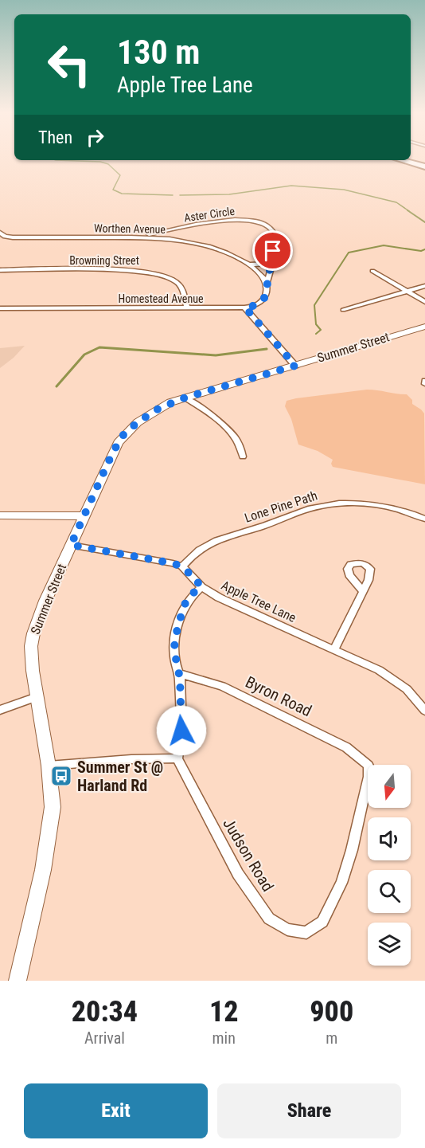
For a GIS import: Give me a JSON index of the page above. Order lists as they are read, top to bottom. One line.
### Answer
{"streets":{"street":["Aster Circle","Worthen Avenue","Browning Street","Homestead Avenue","Summer Street","Lone Pine Path","Apple Tree Lane","Byron Road","Judson Road"]},"crossings":[["Aster Circle","Worthen Avenue"],["Browning Street","Homestead Avenue"],["Lone Pine Path","Apple Tree Lane"],["Byron Road","Judson Road"]],"places":{"bus stop":["Summer St @ Harland Rd"]},"north":"bottom","page":{"turn":["130 m","Apple Tree Lane"],"then":"Then","eta":["20:34","Arrival","12","min","900","m"],"buttons":["Exit","Share"]}}
